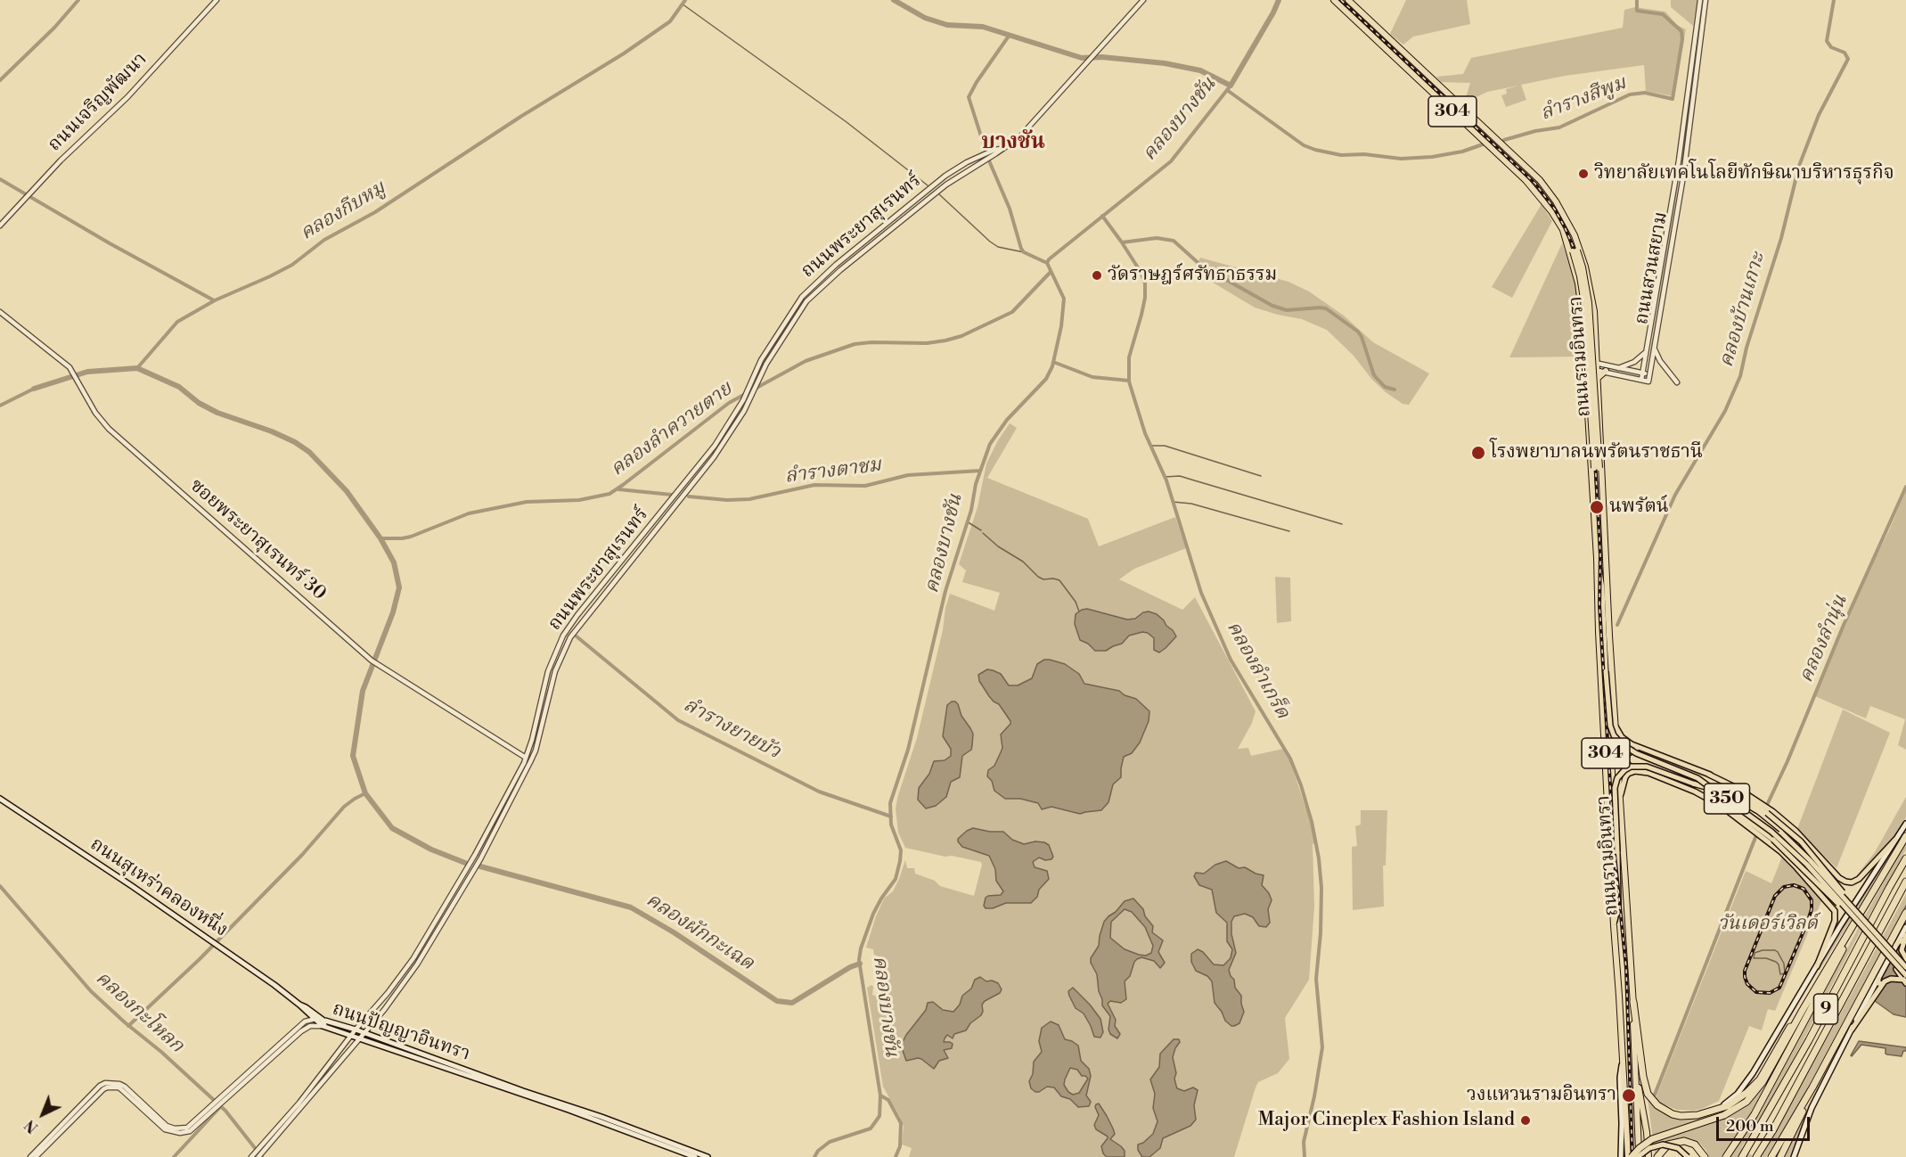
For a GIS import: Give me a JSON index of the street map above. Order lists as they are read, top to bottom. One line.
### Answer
{"streets":{"highway":["304","ถนนรามอินทรา","9"],"main road":["350","ถนนสุเหร่าคลองหนึ่ง","ถนนปัญญาอินทรา"],"street":["ถนนเจริญพัฒนา","ถนนพระยาสุเรนทร์","ถนนสวนสยาม","ซอยพระยาสุเรนทร์ 30"]},"crossings":[["ถนนพระยาสุเรนทร์","ซอยพระยาสุเรนทร์ 30"],["ถนนพระยาสุเรนทร์","ถนนปัญญาอินทรา"],["ถนนรามอินทรา","350"],["ถนนสุเหร่าคลองหนึ่ง","ถนนปัญญาอินทรา"]],"districts":["บางชัน"],"water":["ลำรางสีพูม","คลองบางชัน","คลองกีบหมู","คลองบ้านเกาะ","คลองลำควายตาย","ลำรางตาชม","คลองลำนุ่น","คลองลำเกร็ด","ลำรางยายบัว","คลองผักกะเฉด","คลองกะโหลก"],"parks":["วันเดอร์เวิลด์"],"places":["วิทยาลัยเทคโนโลยีทักษิณาบริหารธุรกิจ","วัดราษฎร์ศรัทธาธรรม","โรงพยาบาลนพรัตนราชธานี","นพรัตน์","วงแหวนรามอินทรา","Major Cineplex Fashion Island"],"scale_bar":"200 m","north":"bottom left"}
